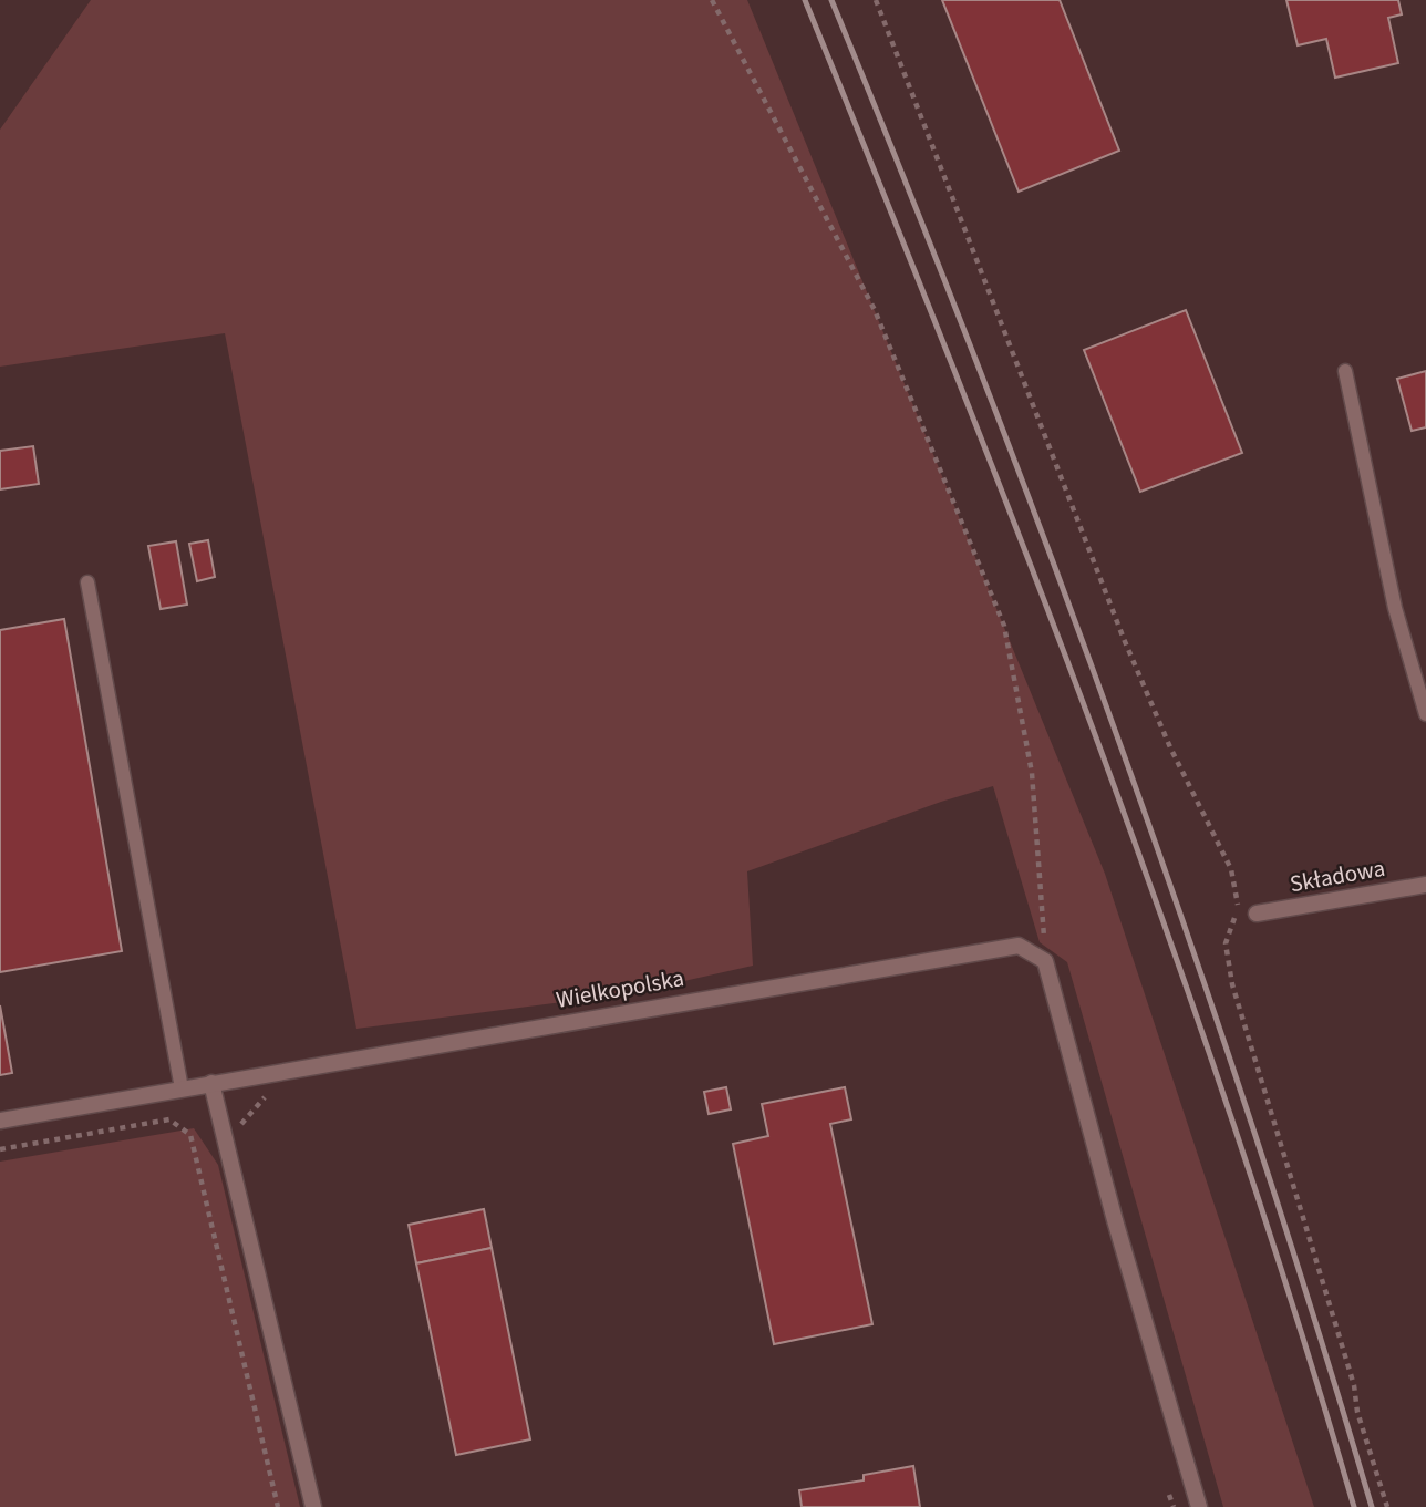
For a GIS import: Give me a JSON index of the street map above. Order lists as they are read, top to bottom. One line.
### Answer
{"streets":{"street":["Składowa","Wielkopolska"]}}
